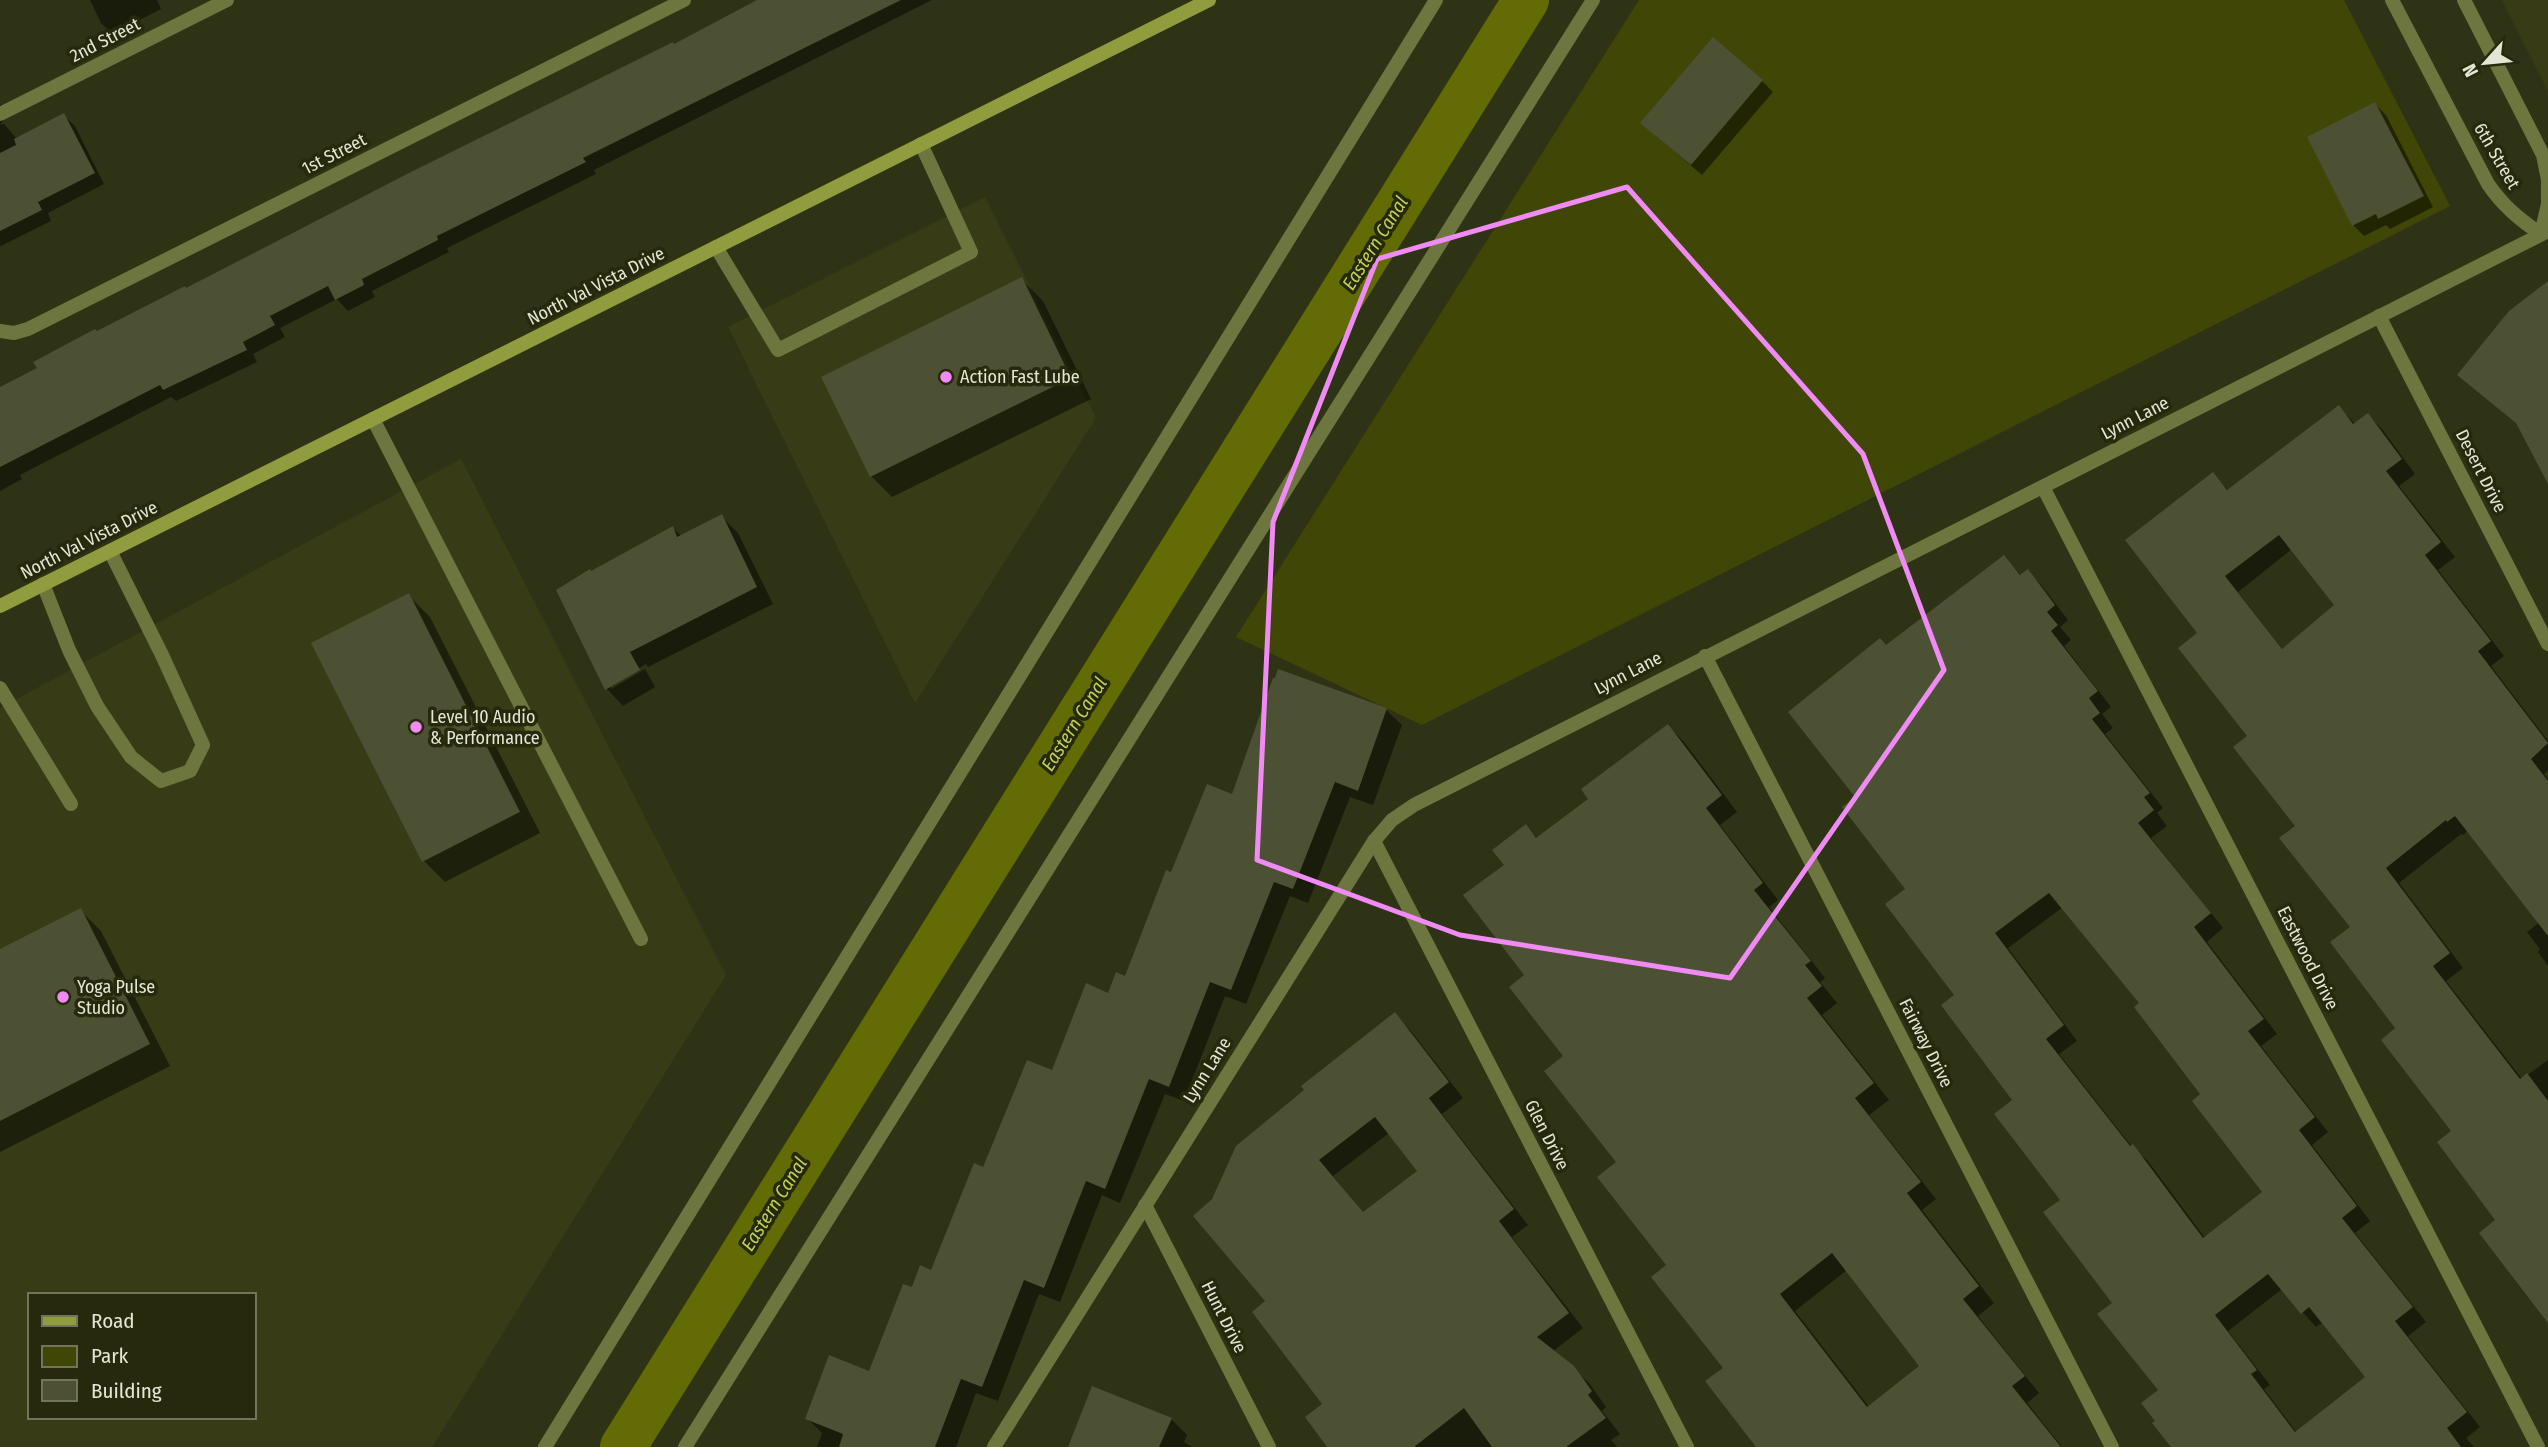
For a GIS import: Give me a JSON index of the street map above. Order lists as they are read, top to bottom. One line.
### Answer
{"streets":{"main road":["North Val Vista Drive"],"lane":["2nd Street","1st Street","6th Street","Lynn Lane","Desert Drive","Eastwood Drive","Fairway Drive","Glen Drive","Hunt Drive"]},"crossings":[["6th Street","Lynn Lane"],["Lynn Lane","Desert Drive"],["Lynn Lane","Eastwood Drive"],["Lynn Lane","Fairway Drive"],["Lynn Lane","Glen Drive"],["Lynn Lane","Hunt Drive"]],"water":["Eastern Canal"],"places":["Action Fast Lube","Level 10 Audio & Performance","Yoga Pulse Studio"],"legend":["Road","Park","Building"],"north":"bottom left"}
